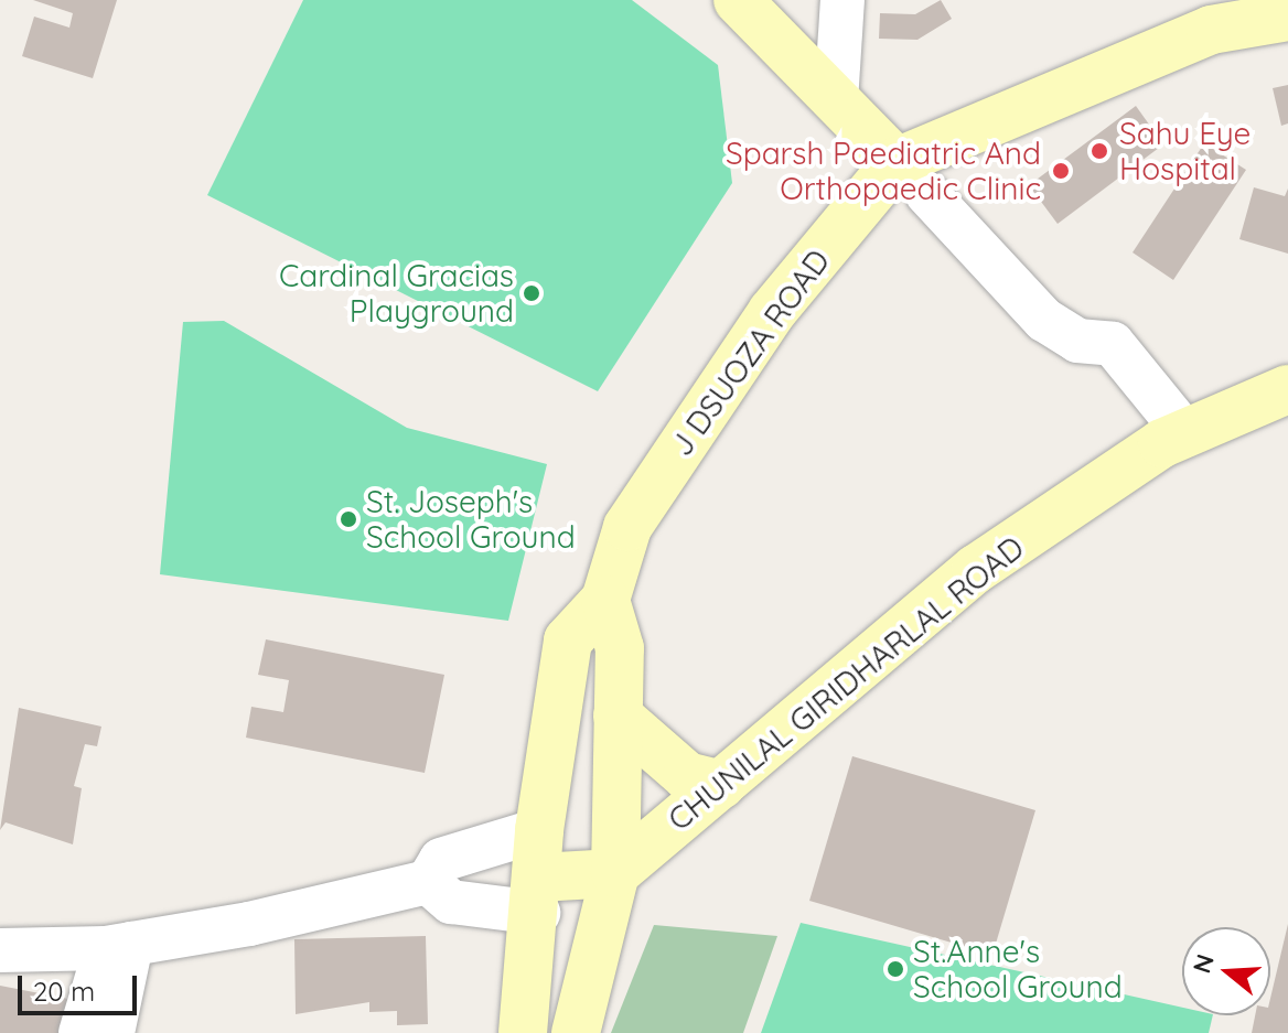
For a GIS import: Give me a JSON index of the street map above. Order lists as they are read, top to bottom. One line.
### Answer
{"streets":{"main road":["J DSUOZA ROAD","CHUNILAL GIRIDHARLAL ROAD"]},"places":["Sahu Eye Hospital","Sparsh Paediatric And Orthopaedic Clinic","Cardinal Gracias Playground","St. Joseph's School Ground","St.Anne's School Ground"],"scale_bar":"20 m","north":"left"}
